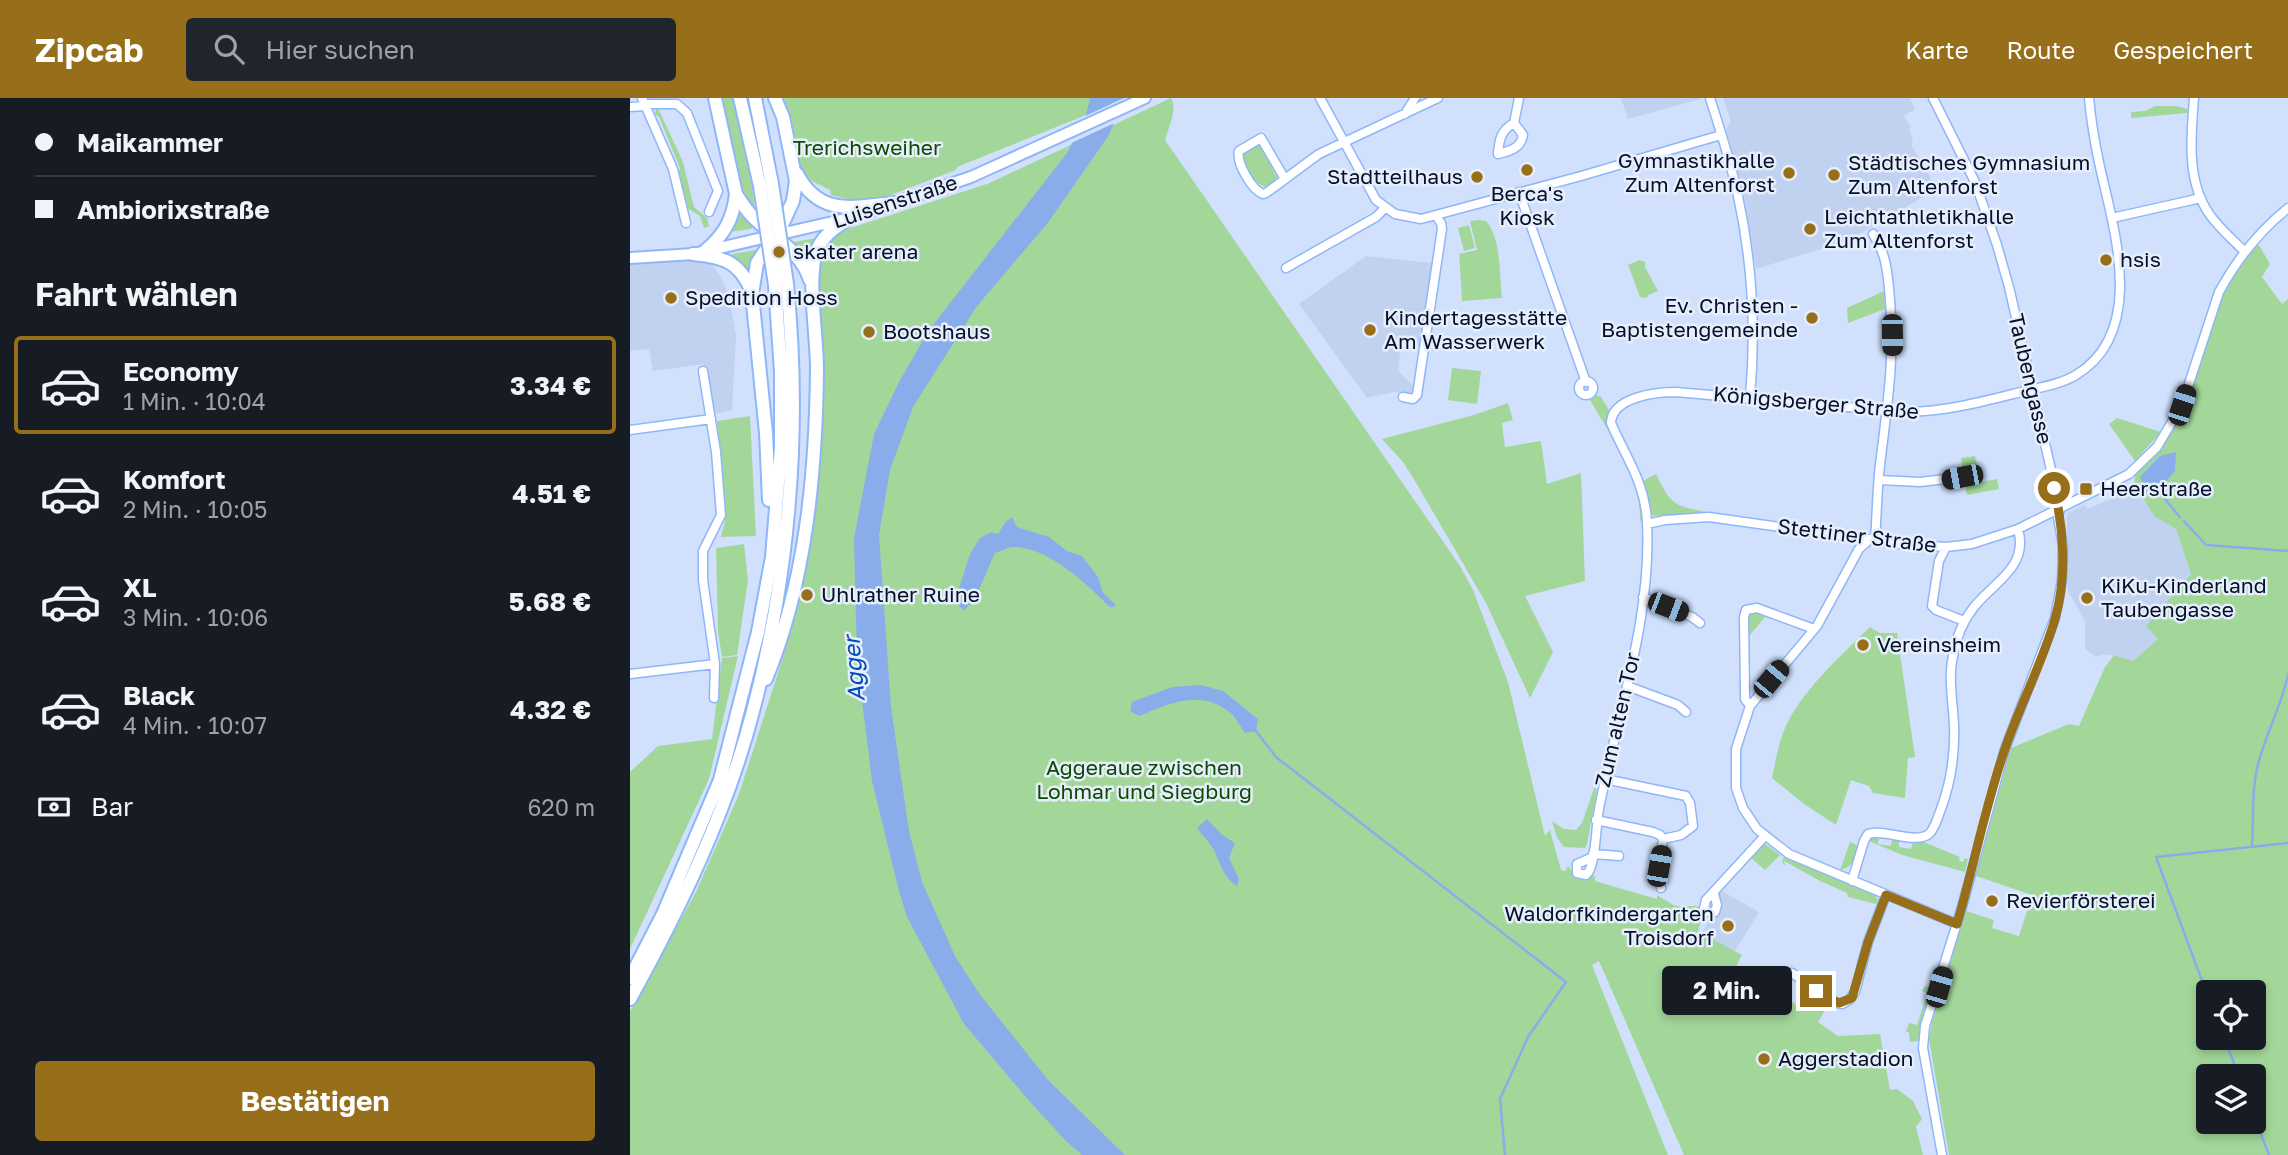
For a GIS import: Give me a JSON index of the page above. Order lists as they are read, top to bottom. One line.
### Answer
{"streets":{"main road":["Luisenstraße"],"street":["Taubengasse","Königsberger Straße","Stettiner Straße","Zum alten Tor"]},"crossings":[["Taubengasse","Königsberger Straße"],["Taubengasse","Stettiner Straße"],["Königsberger Straße","Zum alten Tor"],["Stettiner Straße","Zum alten Tor"]],"water":["Agger"],"parks":["Trerichsweiher","Aggeraue zwischen Lohmar und Siegburg"],"places":{"other":["Berca's Kiosk","Gymnastikhalle Zum Altenforst","Städtisches Gymnasium Zum Altenforst","Stadtteilhaus","Leichtathletikhalle Zum Altenforst","skater arena","hsis","Spedition Hoss","Ev. Christen - Baptistengemeinde","Kindertagesstätte Am Wasserwerk","Bootshaus","Uhlrather Ruine","KiKu-Kinderland Taubengasse","Vereinsheim","Revierförsterei","Waldorfkindergarten Troisdorf","Aggerstadion"],"transit":["Heerstraße"]},"page":{"header":"Zipcab","search":"Hier suchen","nav":["Karte","Route","Gespeichert"],"banner":["Maikammer","Ambiorixstraße"],"heading":"Fahrt wählen","list":[{"name":"Economy","note":"1 Min. · 10:04","value":"3.34 €"},{"name":"Komfort","note":"2 Min. · 10:05","value":"4.51 €"},{"name":"XL","note":"3 Min. · 10:06","value":"5.68 €"},{"name":"Black","note":"4 Min. · 10:07","value":"4.32 €"}],"pay":["Bar","620 m"],"bubble":"2 Min.","buttons":"Bestätigen"}}
